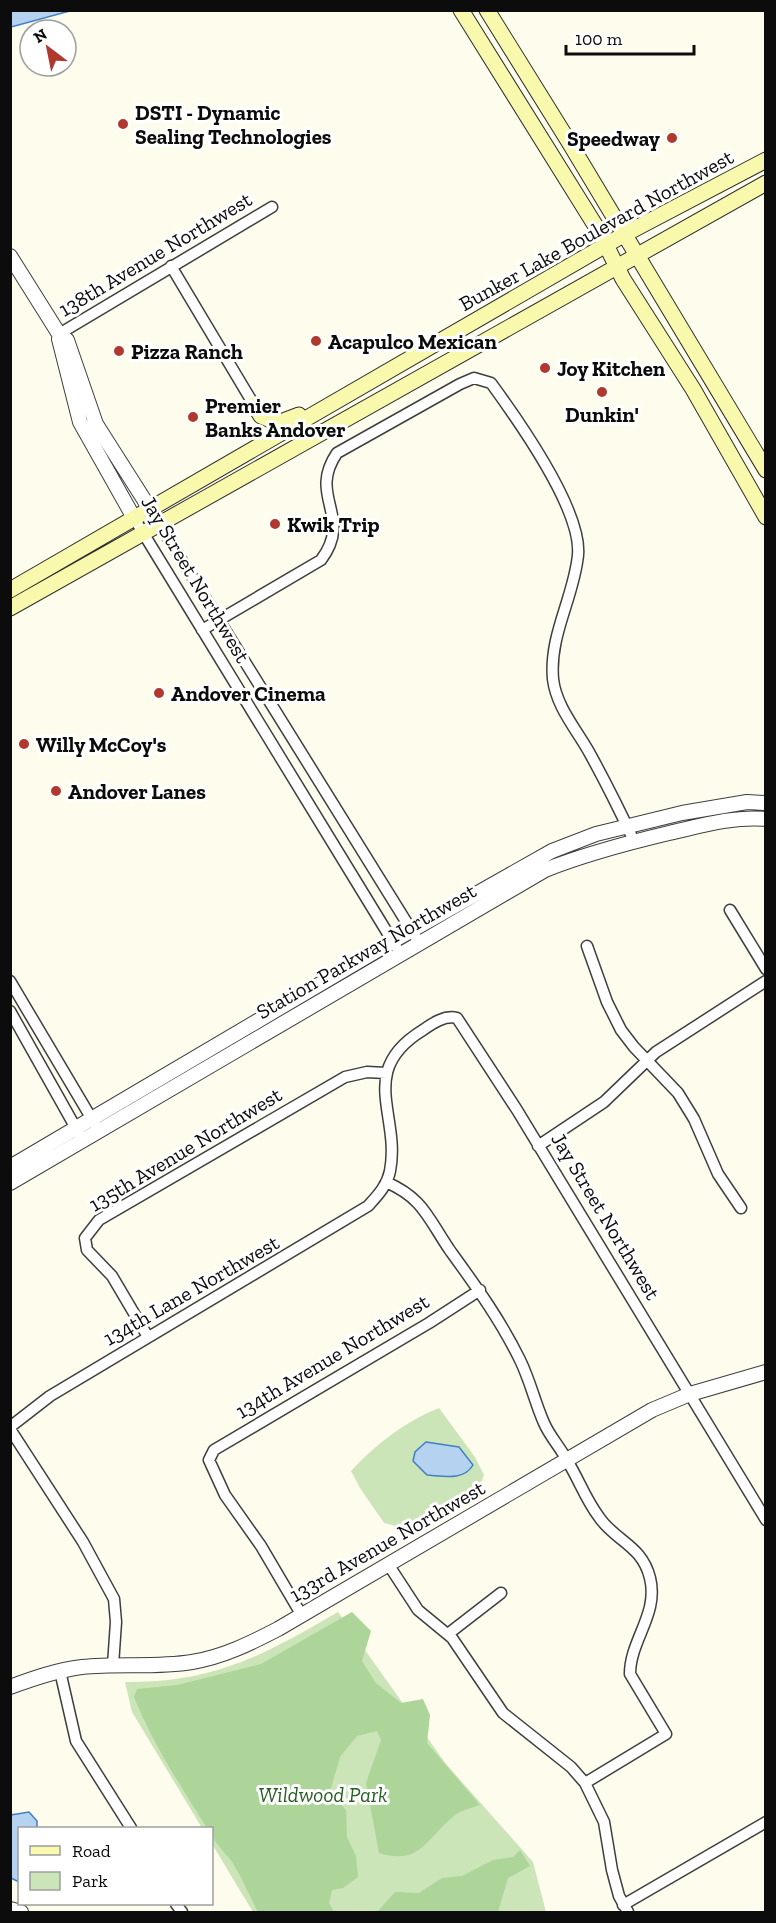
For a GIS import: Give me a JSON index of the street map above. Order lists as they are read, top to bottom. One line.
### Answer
{"streets":{"main road":["Bunker Lake Boulevard Northwest"],"street":["138th Avenue Northwest","Jay Street Northwest","Station Parkway Northwest","135th Avenue Northwest","134th Lane Northwest","134th Avenue Northwest","133rd Avenue Northwest"]},"crossings":[["Bunker Lake Boulevard Northwest","Jay Street Northwest"],["138th Avenue Northwest","Jay Street Northwest"],["Jay Street Northwest","Station Parkway Northwest"],["Jay Street Northwest","135th Avenue Northwest"],["Jay Street Northwest","133rd Avenue Northwest"],["135th Avenue Northwest","134th Lane Northwest"],["134th Avenue Northwest","133rd Avenue Northwest"]],"parks":["Wildwood Park"],"places":["DSTI - Dynamic Sealing Technologies","Speedway","Acapulco Mexican","Pizza Ranch","Joy Kitchen","Dunkin'","Premier Banks Andover","Kwik Trip","Andover Cinema","Willy McCoy's","Andover Lanes"],"legend":["Road","Park"],"scale_bar":"100 m","north":"top left"}
